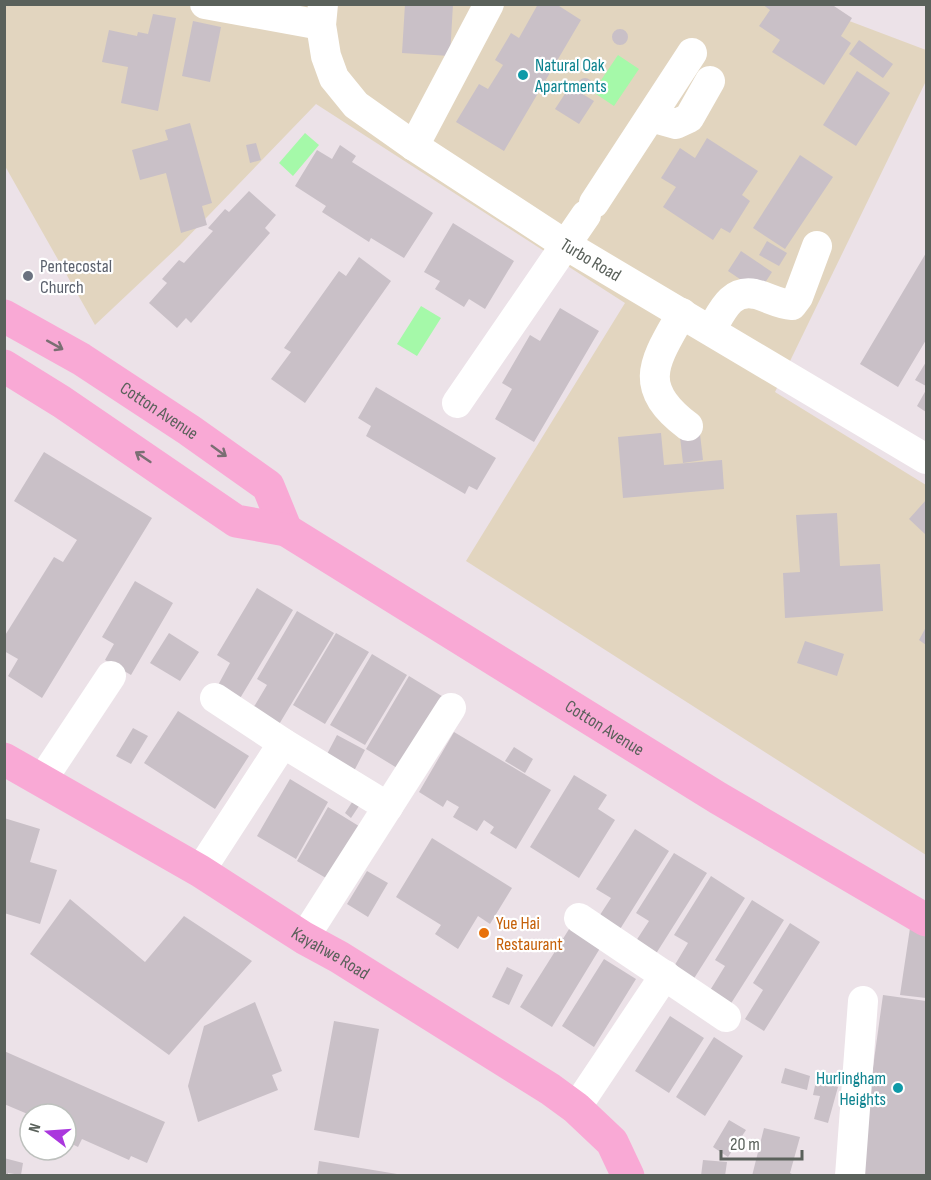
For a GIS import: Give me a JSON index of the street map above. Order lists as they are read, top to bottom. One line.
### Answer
{"streets":{"main road":["Cotton Avenue","Kayahwe Road"],"street":["Turbo Road"]},"places":["Natural Oak Apartments","Pentecostal Church","Yue Hai Restaurant","Hurlingham Heights"],"scale_bar":"20 m","north":"left"}
